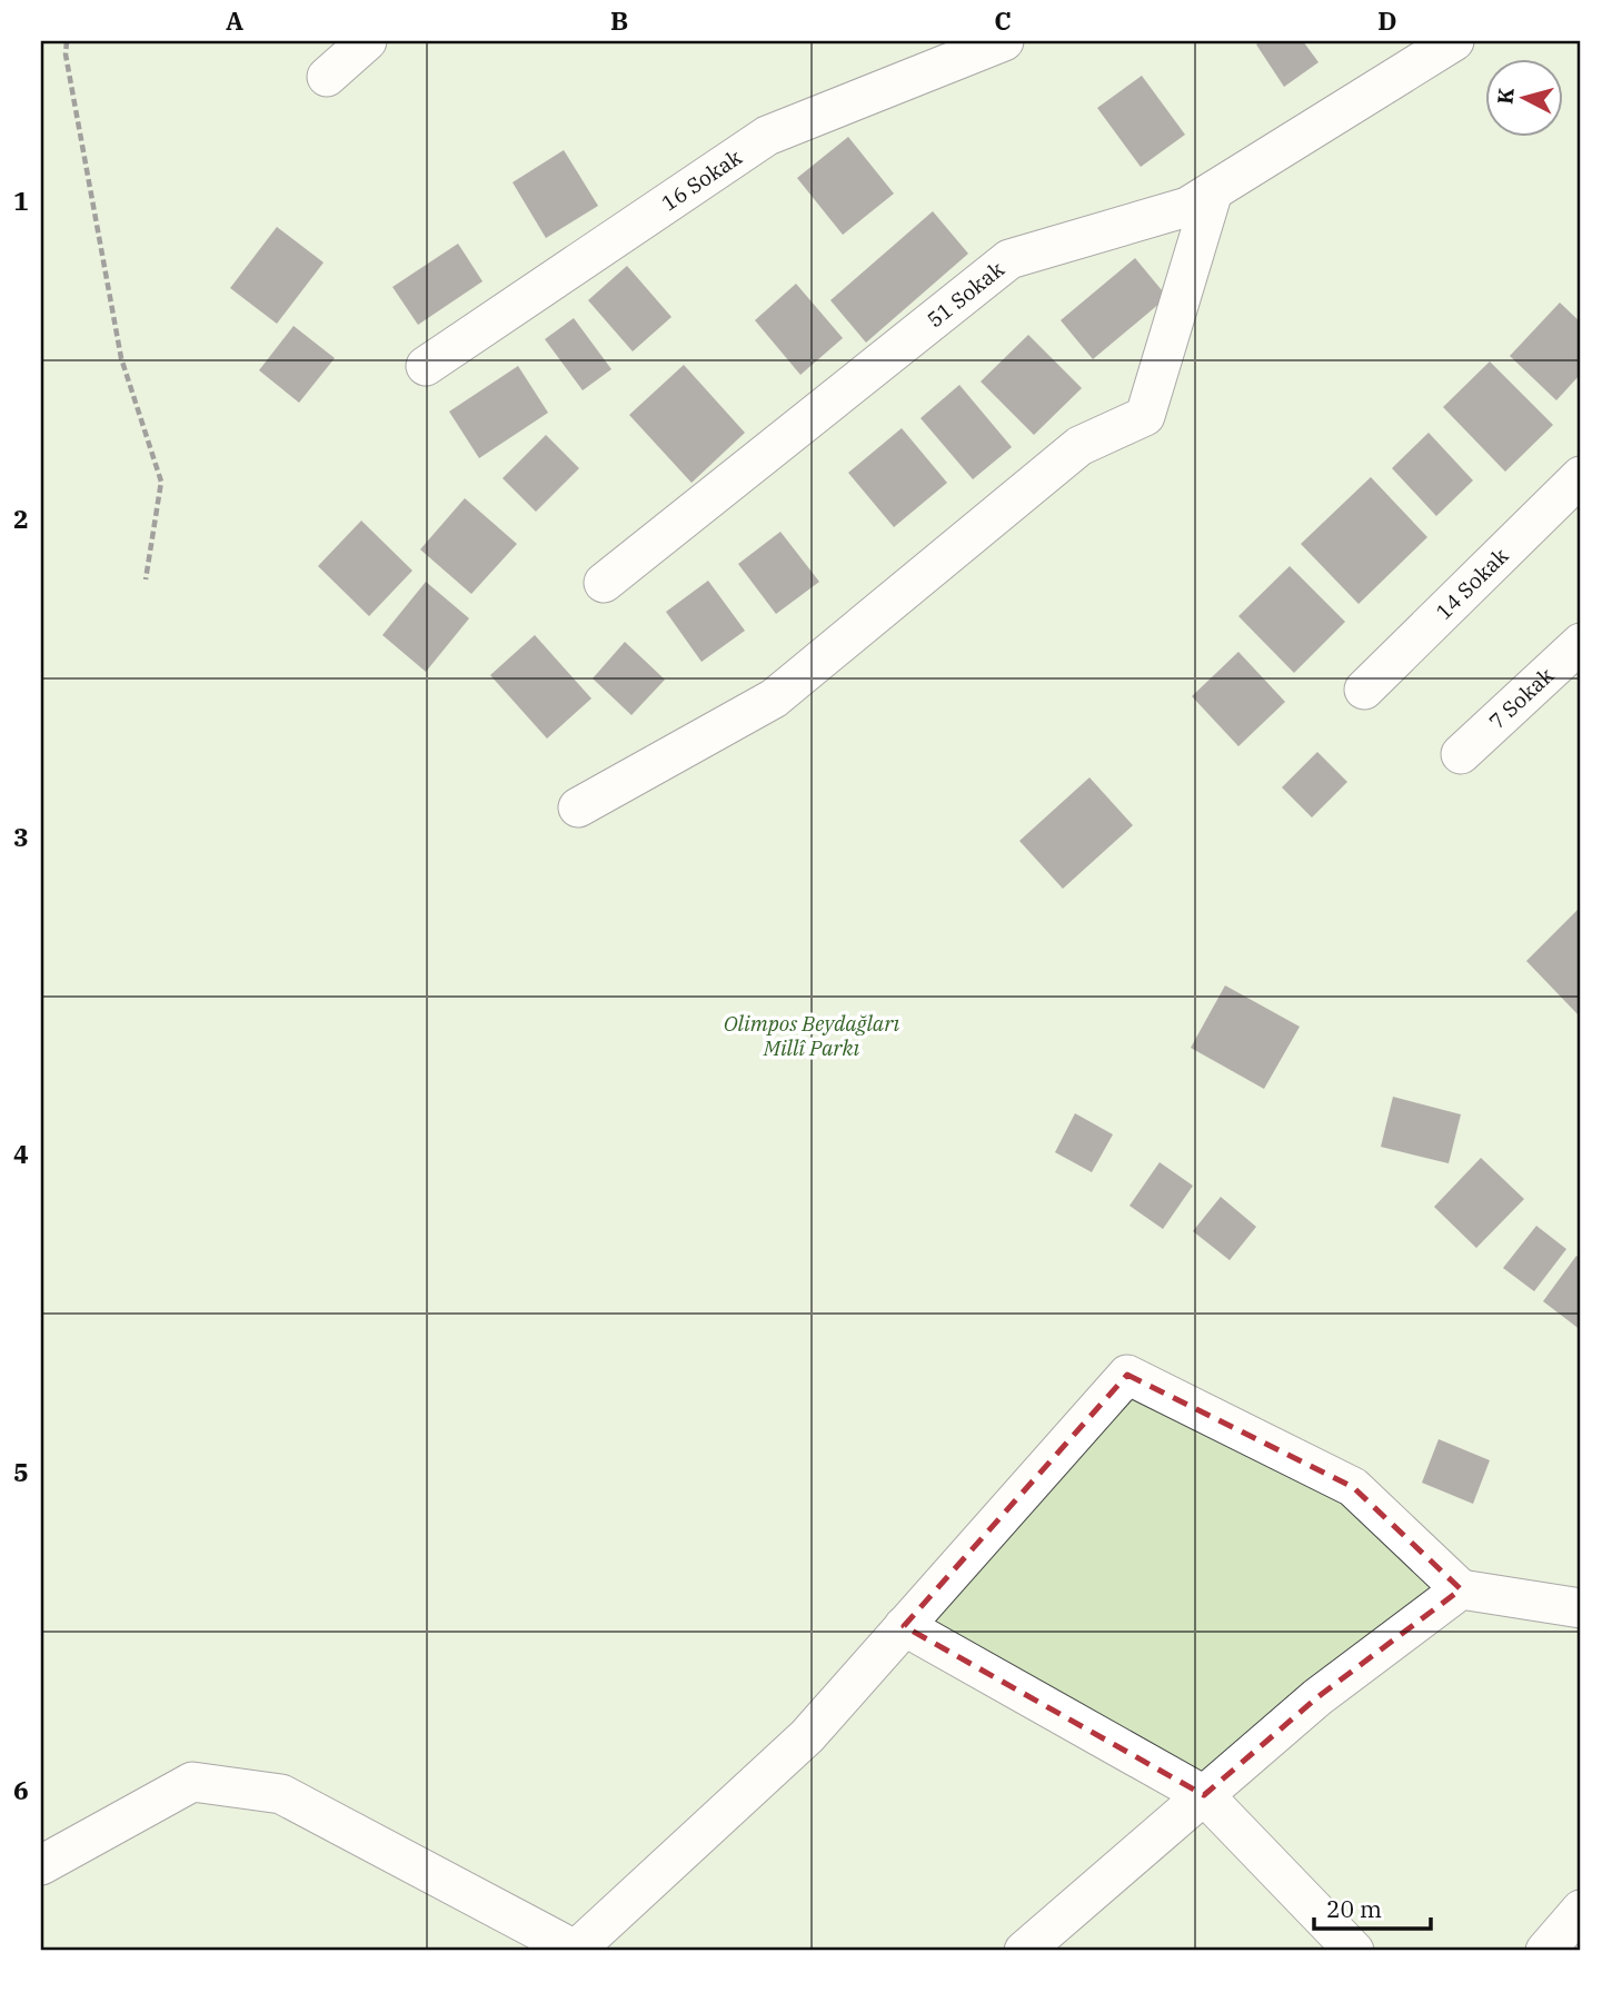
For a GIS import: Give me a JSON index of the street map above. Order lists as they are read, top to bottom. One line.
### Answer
{"streets":{"street":["16 Sokak","51 Sokak","14 Sokak","7 Sokak"]},"parks":["Olimpos Beydağları Millî Parkı"],"scale_bar":"20 m","north":"left","grid":{"columns":["A","B","C","D"],"rows":["1","2","3","4","5","6"]}}
